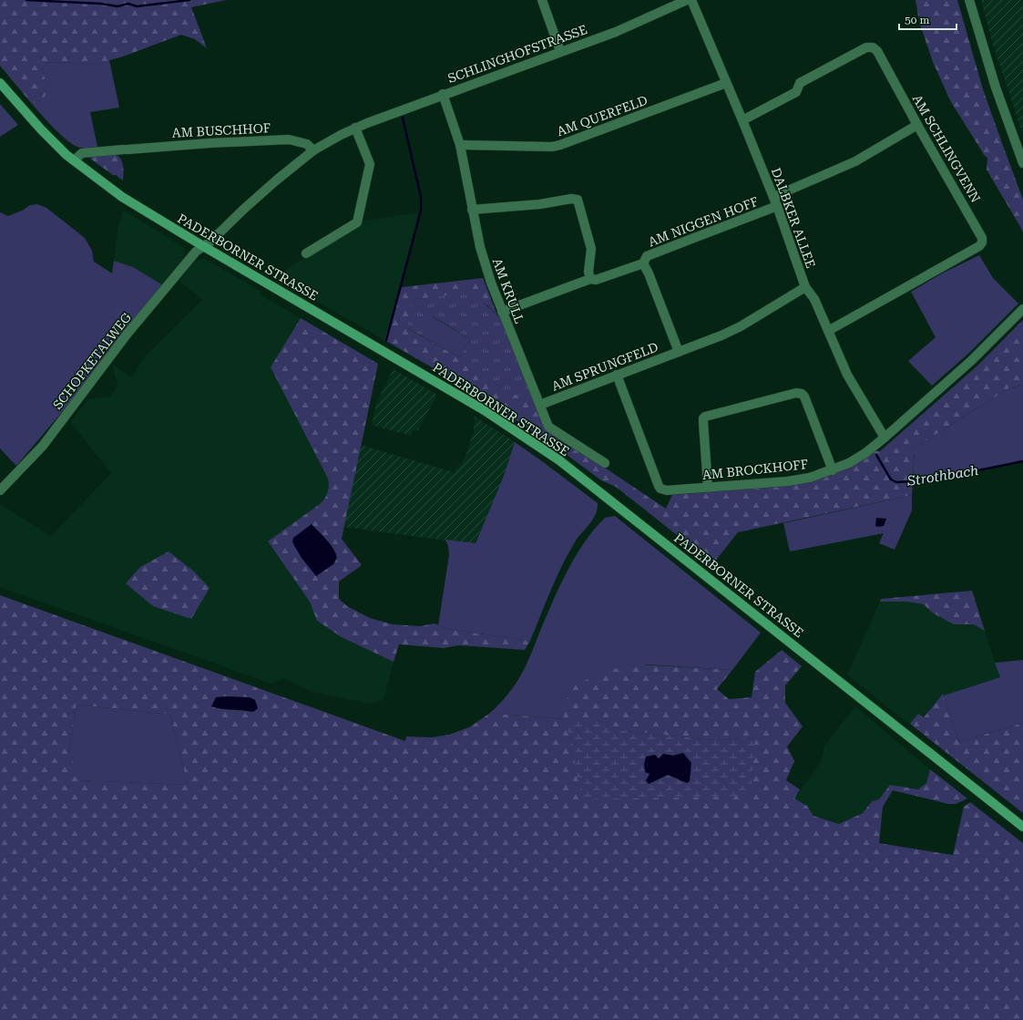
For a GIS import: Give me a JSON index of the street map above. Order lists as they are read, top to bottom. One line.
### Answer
{"streets":{"main road":["PADERBORNER STRASSE"],"street":["SCHLINGHOFSTRASSE","AM QUERFELD","AM BUSCHHOF","AM SCHLINGVENN","DALBKER ALLEE","AM NIGGEN HOFF","AM KRULL","SCHOPKETALWEG","AM SPRUNGFELD","AM BROCKHOFF"]},"crossings":[["SCHLINGHOFSTRASSE","AM BUSCHHOF"],["SCHLINGHOFSTRASSE","PADERBORNER STRASSE"],["SCHLINGHOFSTRASSE","AM KRULL"],["SCHLINGHOFSTRASSE","SCHOPKETALWEG"],["AM QUERFELD","DALBKER ALLEE"],["AM QUERFELD","AM KRULL"],["AM BUSCHHOF","PADERBORNER STRASSE"],["AM SCHLINGVENN","DALBKER ALLEE"],["DALBKER ALLEE","AM NIGGEN HOFF"],["DALBKER ALLEE","AM SPRUNGFELD"],["DALBKER ALLEE","AM BROCKHOFF"],["AM NIGGEN HOFF","AM KRULL"],["AM NIGGEN HOFF","AM SPRUNGFELD"],["PADERBORNER STRASSE","SCHOPKETALWEG"],["AM KRULL","AM SPRUNGFELD"],["AM SPRUNGFELD","AM BROCKHOFF"]],"water":["Strothbach"],"scale_bar":"50 m"}
